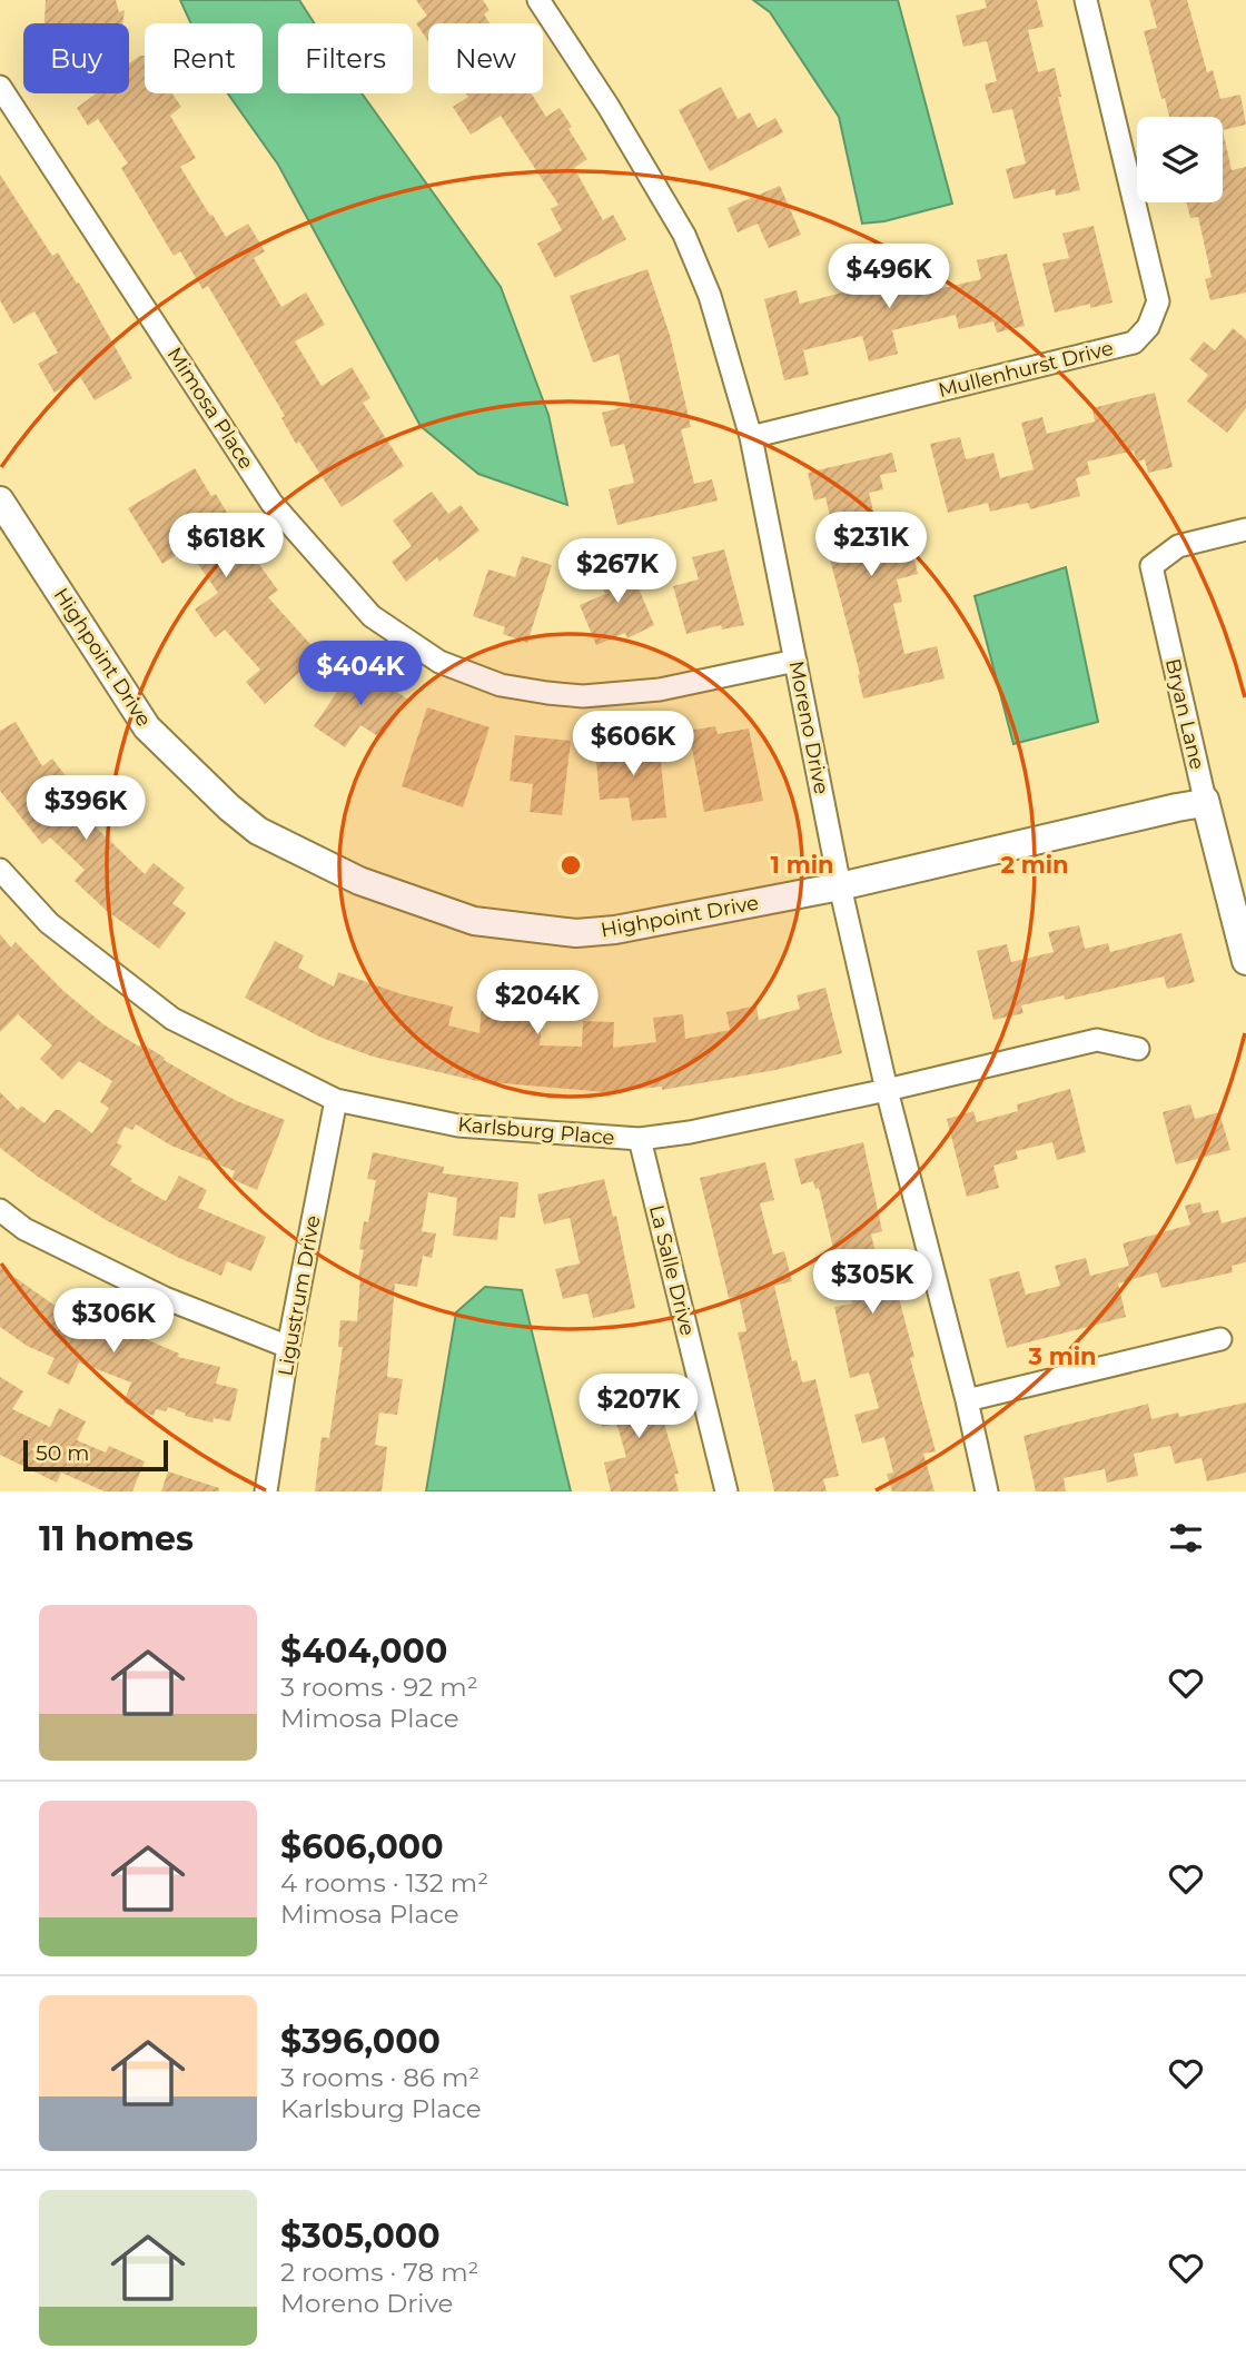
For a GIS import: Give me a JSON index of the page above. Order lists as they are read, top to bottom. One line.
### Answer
{"streets":{"street":["Mullenhurst Drive","Mimosa Place","Highpoint Drive","Bryan Lane","Moreno Drive","Karlsburg Place","La Salle Drive","Ligustrum Drive"]},"crossings":[["Mullenhurst Drive","Moreno Drive"],["Mimosa Place","Moreno Drive"],["Highpoint Drive","Bryan Lane"],["Highpoint Drive","Moreno Drive"],["Moreno Drive","Karlsburg Place"],["Karlsburg Place","La Salle Drive"],["Karlsburg Place","Ligustrum Drive"]],"scale_bar":"50 m","page":{"chip":["Buy","Rent","Filters","New"],"price":["$496K","$231K","$618K","$267K","$404K","$606K","$396K","$204K","$305K","$306K","$207K"],"scale":"50 m","heading":"11 homes","list":[{"name":"$404,000","note":"3 rooms · 92 m² · Mimosa Place"},{"name":"$606,000","note":"4 rooms · 132 m² · Mimosa Place"},{"name":"$396,000","note":"3 rooms · 86 m² · Karlsburg Place"},{"name":"$305,000","note":"2 rooms · 78 m² · Moreno Drive"}]},"rings":["1 min","2 min","3 min"]}
